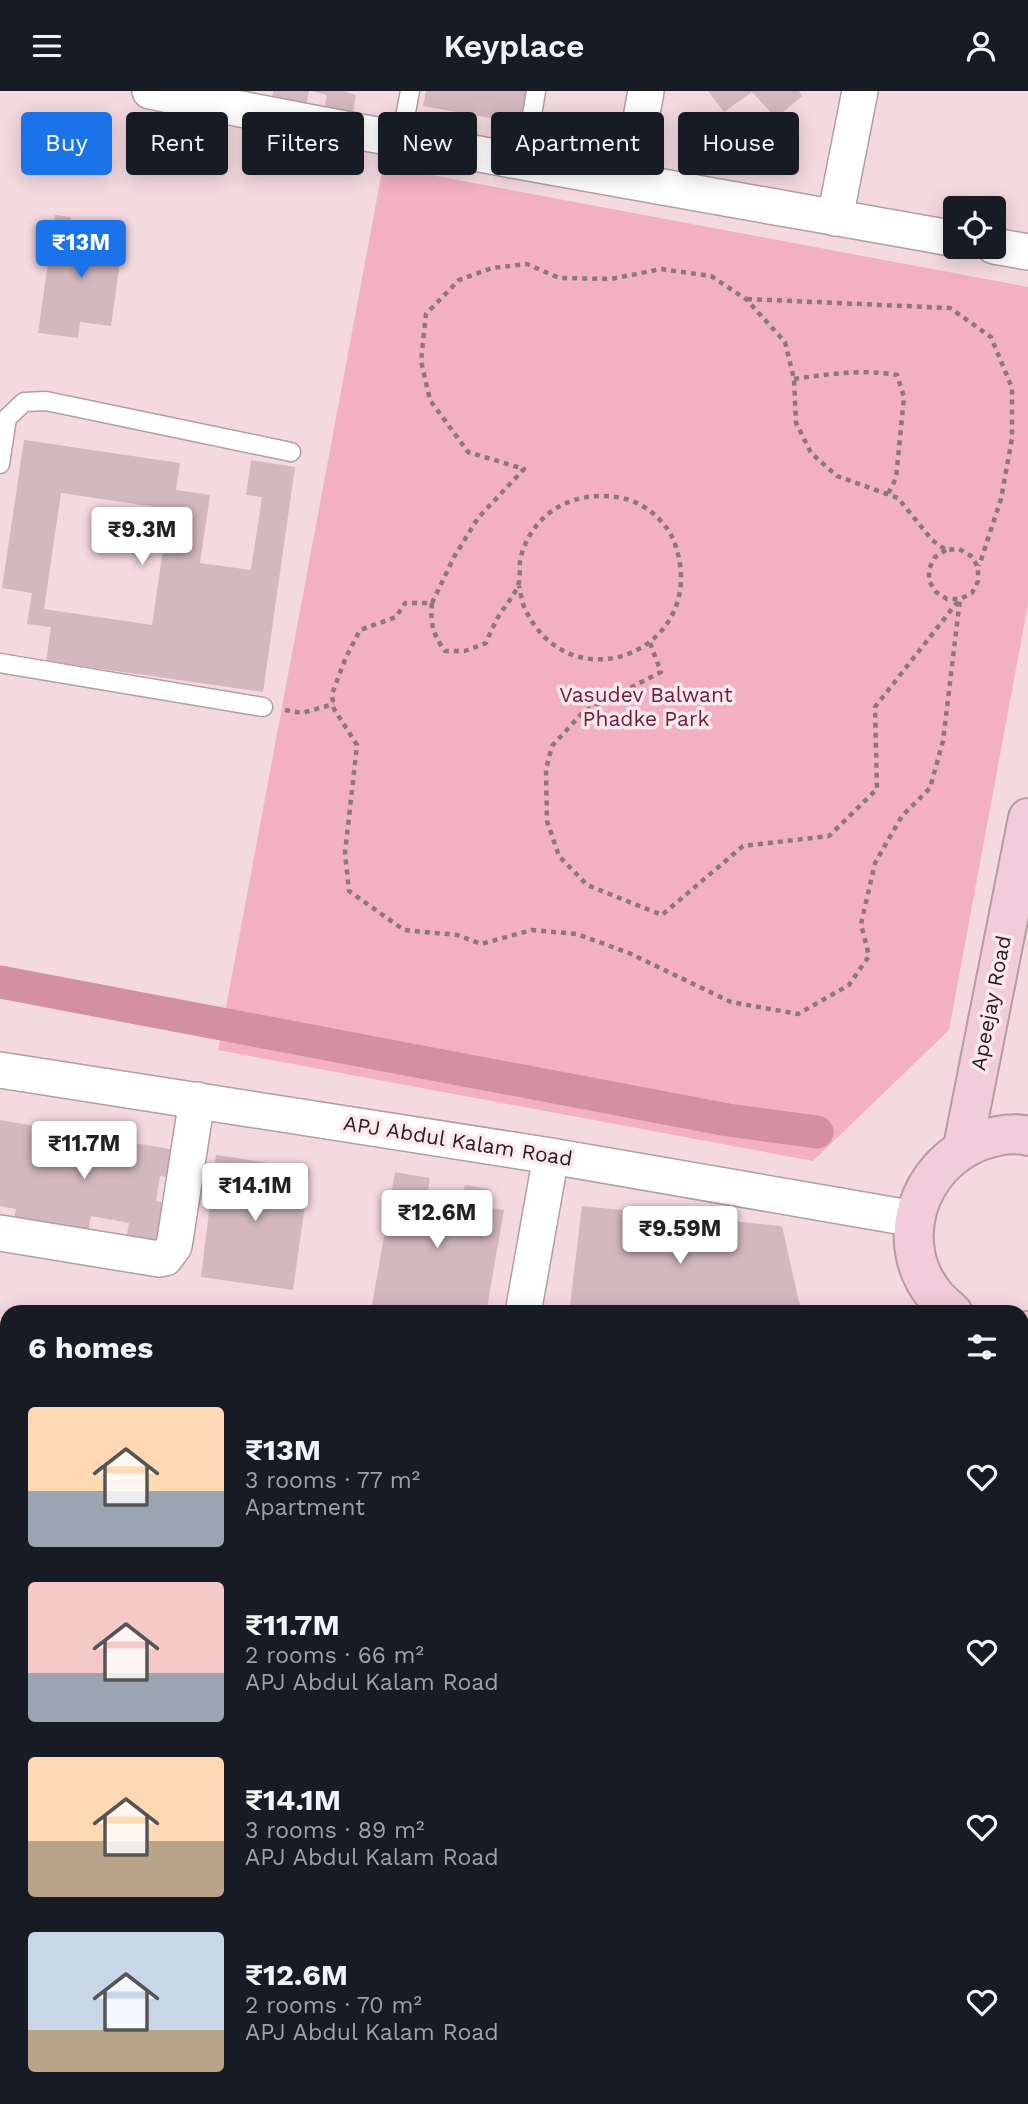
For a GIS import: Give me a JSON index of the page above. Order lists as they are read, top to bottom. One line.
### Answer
{"streets":{"main road":["Apeejay Road"],"street":["APJ Abdul Kalam Road"]},"parks":["Vasudev Balwant Phadke Park"],"page":{"header":"Keyplace","chip":["Buy","Rent","Filters","New","Apartment","House"],"price":["₹13M","₹9.3M","₹11.7M","₹14.1M","₹12.6M","₹9.59M"],"heading":"6 homes","list":[{"name":"₹13M","note":"3 rooms · 77 m² · Apartment"},{"name":"₹11.7M","note":"2 rooms · 66 m² · APJ Abdul Kalam Road"},{"name":"₹14.1M","note":"3 rooms · 89 m² · APJ Abdul Kalam Road"},{"name":"₹12.6M","note":"2 rooms · 70 m² · APJ Abdul Kalam Road"}]}}
